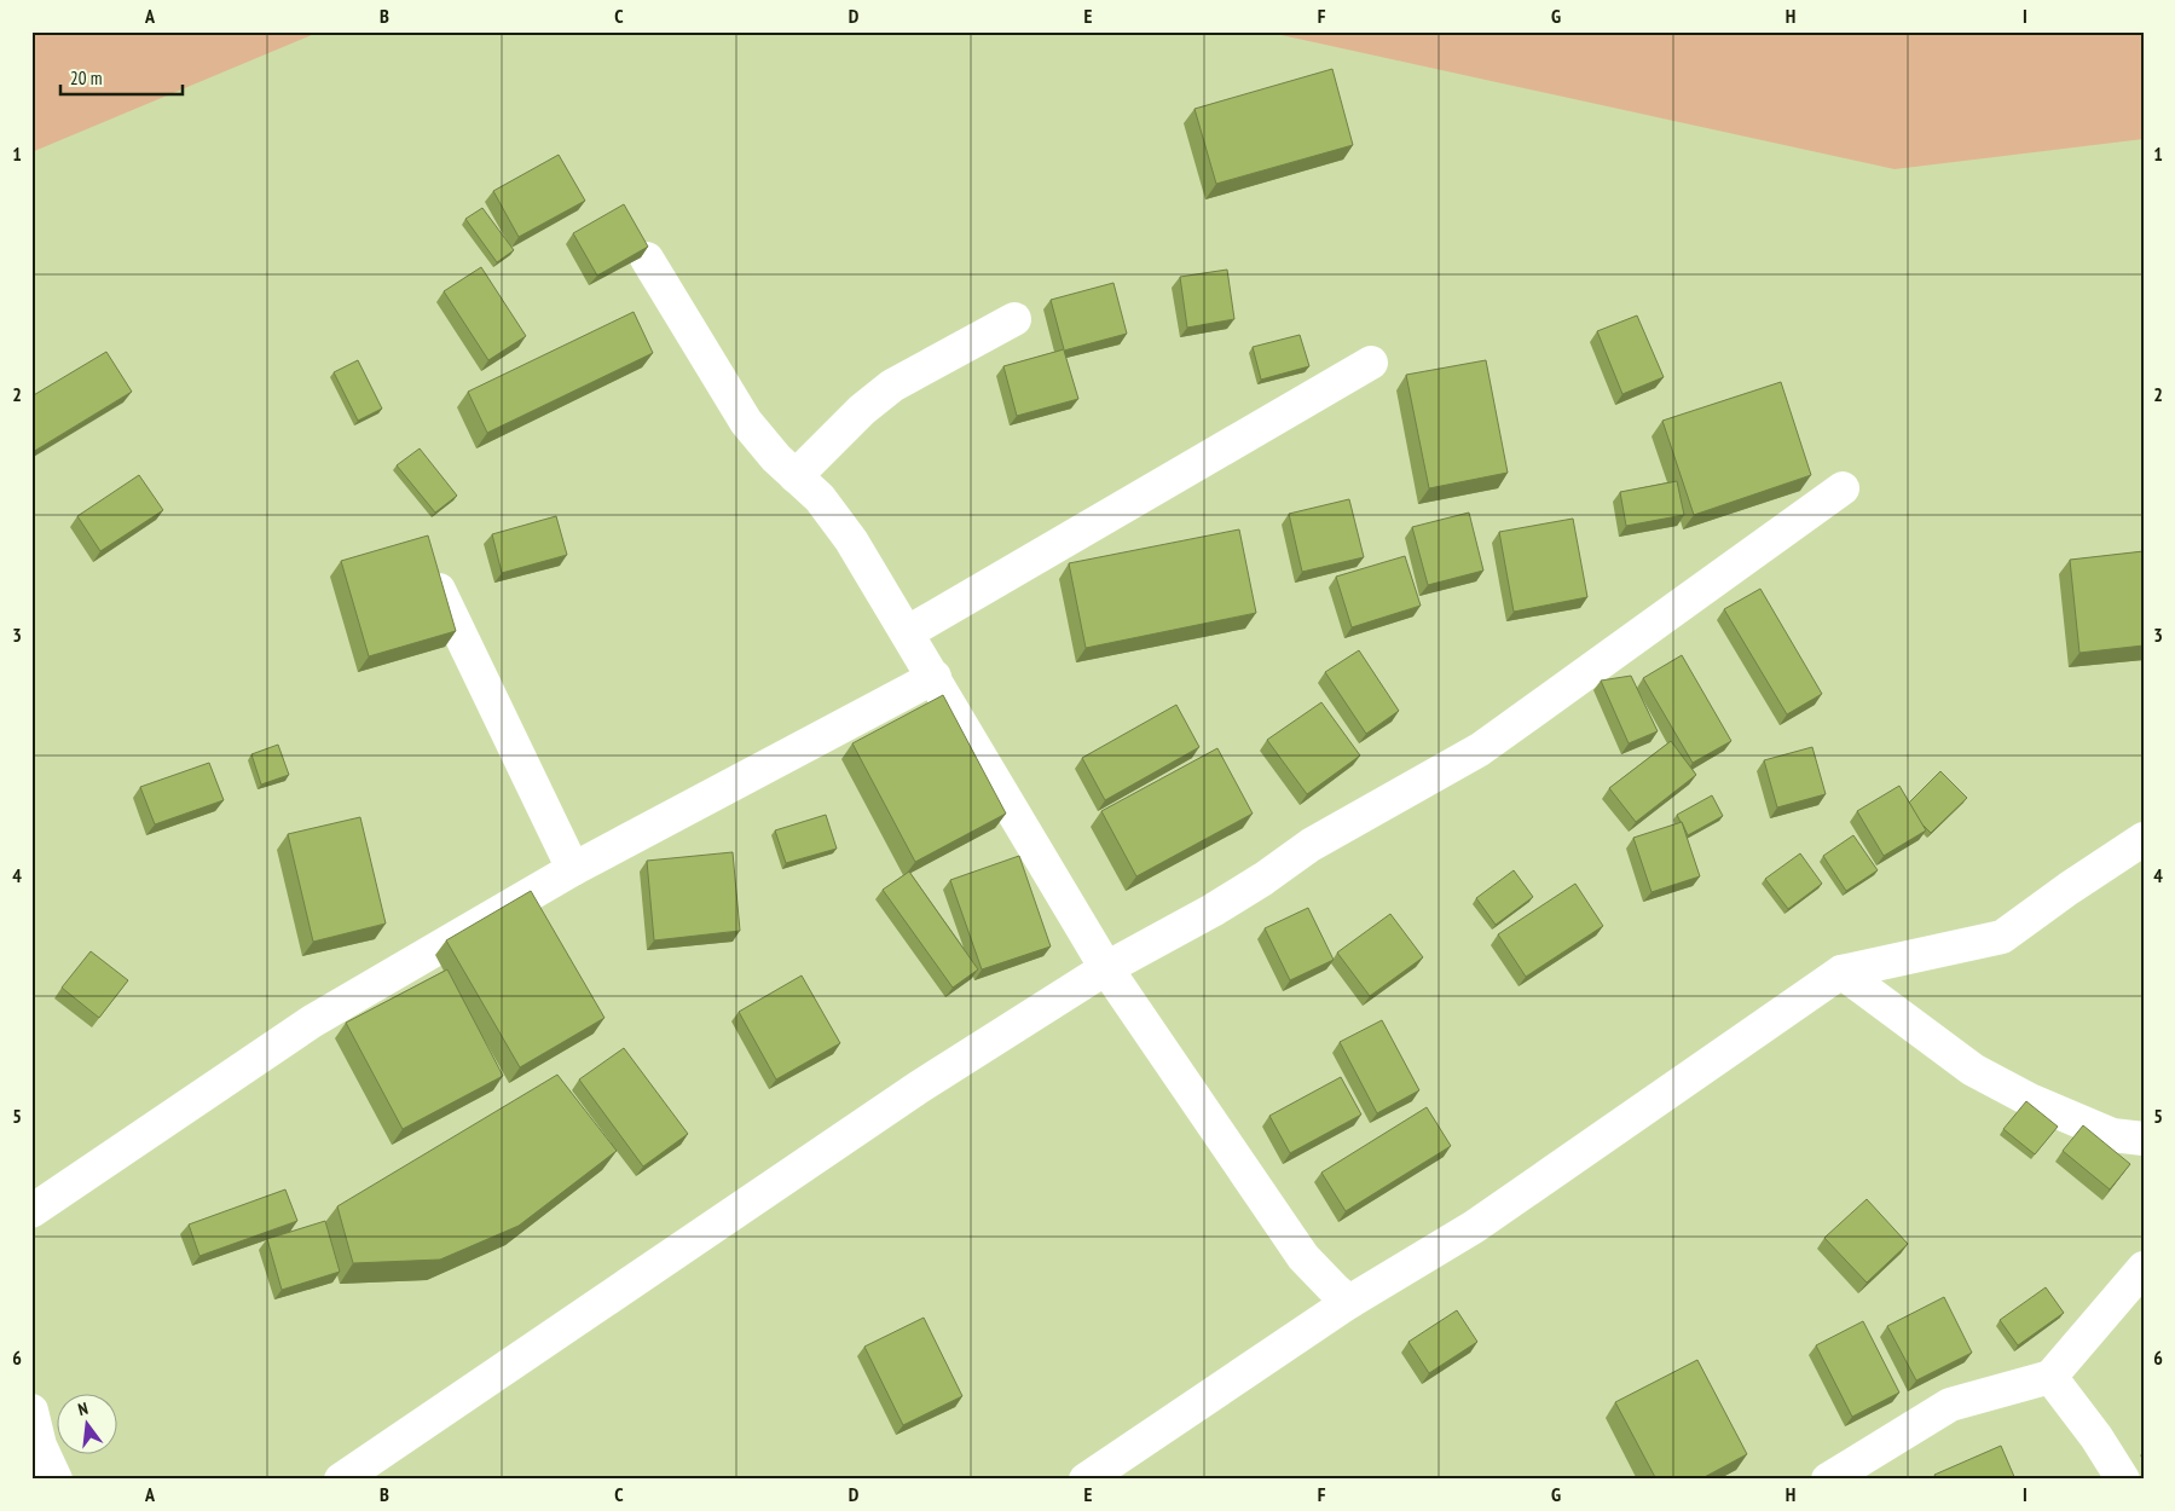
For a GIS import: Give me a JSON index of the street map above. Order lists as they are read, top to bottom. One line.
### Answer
{"scale_bar":"20 m","north":"top","grid":{"columns":["A","B","C","D","E","F","G","H","I"],"rows":["1","2","3","4","5","6"]}}
